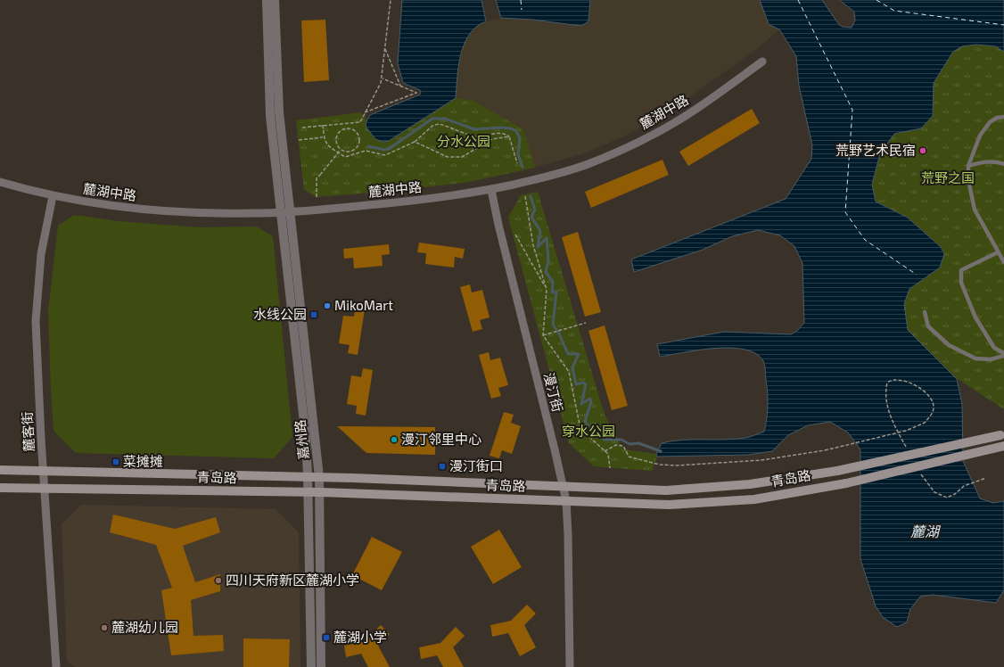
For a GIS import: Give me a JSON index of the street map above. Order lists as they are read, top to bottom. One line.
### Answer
{"streets":{"main road":["青岛路"],"street":["麓湖中路","漫汀街","麓客街","嘉州路"]},"crossings":[["麓湖中路","漫汀街"],["麓湖中路","麓客街"],["麓湖中路","嘉州路"],["漫汀街","青岛路"],["麓客街","青岛路"],["嘉州路","青岛路"]],"water":["麓湖"],"parks":["分水公园","荒野之国","穿水公园"],"places":{"other":["荒野艺术民宿","MikoMart","漫汀邻里中心","四川天府新区麓湖小学","麓湖幼儿园"],"transit":["水线公园","菜摊摊","漫汀街口","麓湖小学"]}}
